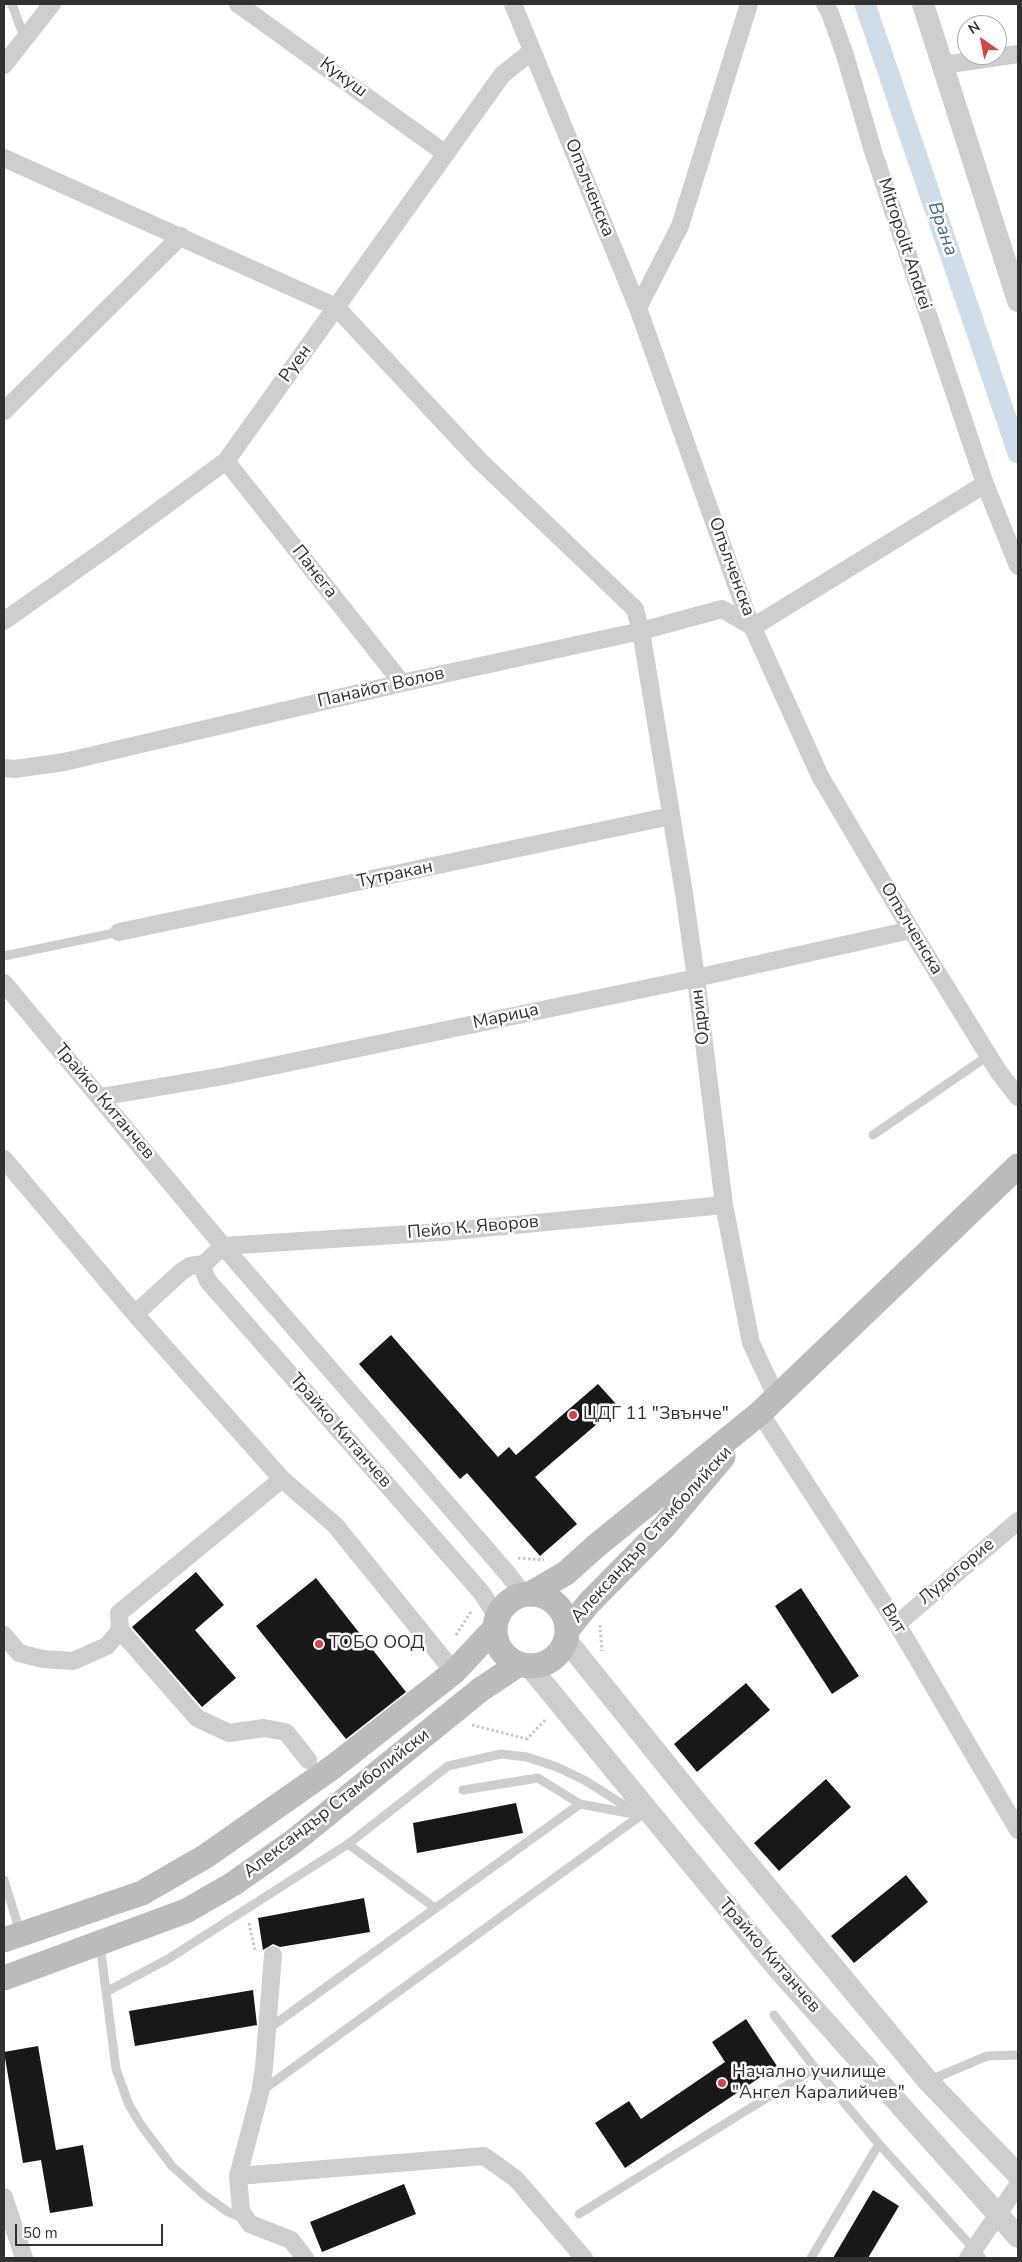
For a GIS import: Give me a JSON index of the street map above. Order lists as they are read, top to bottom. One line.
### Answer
{"streets":{"main road":["Александър Стамболийски"],"street":["Кукуш","Опълченска","Mitropolit Andrei","Руен","Панега","Панайот Волов","Тутракан","Марица","Одрин","Трайко Китанчев","Пейо К. Яворов","Лудогорие","Вит"]},"crossings":[["Кукуш","Руен"],["Опълченска","Руен"],["Опълченска","Панайот Волов"],["Опълченска","Марица"],["Руен","Панега"],["Руен","Одрин"],["Панега","Панайот Волов"],["Панайот Волов","Одрин"],["Тутракан","Одрин"],["Марица","Одрин"],["Марица","Трайко Китанчев"],["Одрин","Пейо К. Яворов"],["Одрин","Александър Стамболийски"],["Одрин","Вит"],["Трайко Китанчев","Пейо К. Яворов"],["Трайко Китанчев","Александър Стамболийски"],["Александър Стамболийски","Вит"],["Лудогорие","Вит"]],"water":["Врана"],"places":["ЦДГ 11 \"Звънче\"","ТОБО ООД","Начално училище \"Ангел Каралийчев\""],"scale_bar":"50 m","north":"top left"}
